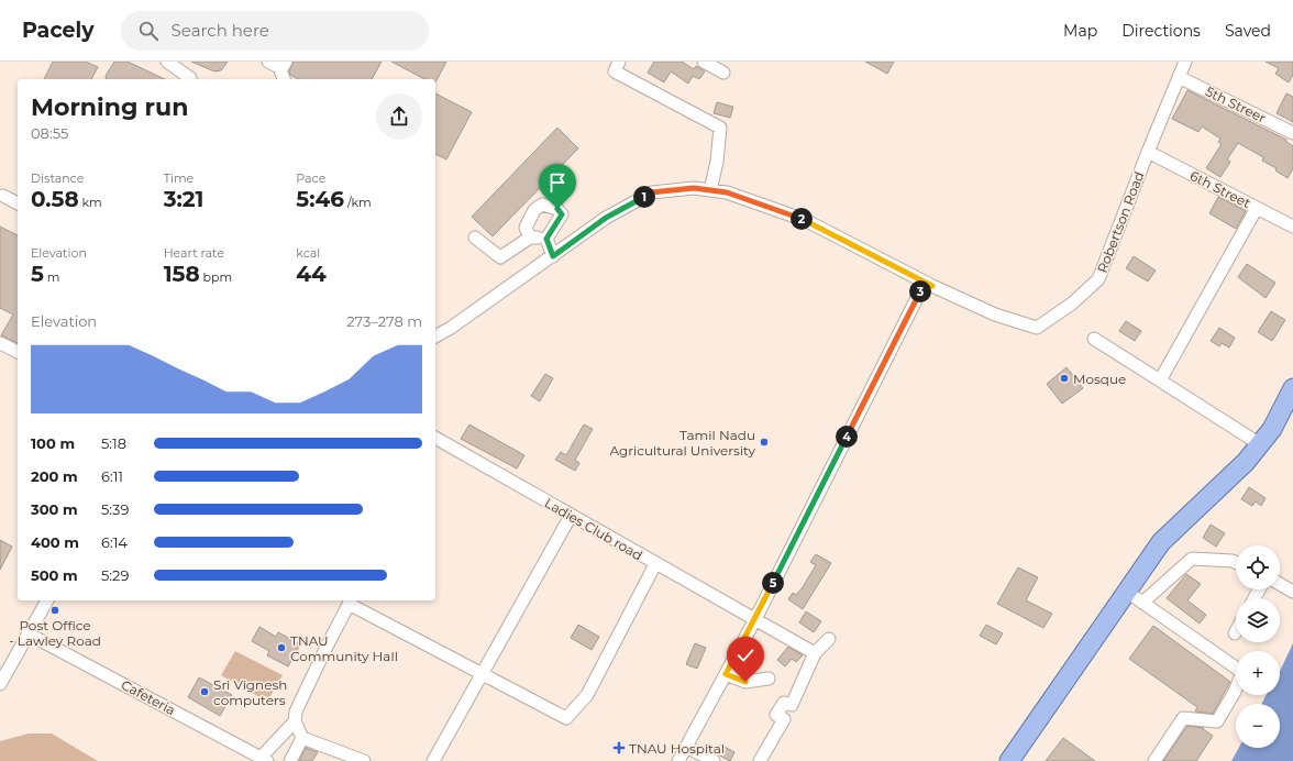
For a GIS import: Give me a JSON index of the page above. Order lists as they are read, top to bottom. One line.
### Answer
{"streets":{"street":["5th Streer","6th Street","Robertson Road","Ladies Club road","Cafeteria"]},"crossings":[["5th Streer","Robertson Road"],["6th Street","Robertson Road"]],"places":{"other":["Mosque","Tamil Nadu Agricultural University","Post Office - Lawley Road","TNAU Community Hall","Sri Vignesh computers"],"health":["TNAU Hospital"]},"page":{"header":"Pacely","search":"Search here","nav":["Map","Directions","Saved"],"heading":["Morning run","08:55"],"stats":[["Distance","0.58 km"],["Time","3:21"],["Pace","5:46 /km"],["Elevation","5 m"],["Heart rate","158 bpm"],["kcal","44"]],"pins":["1","2","3","4","5"],"chart":["Elevation","273–278 m"],"list":[{"name":"100 m","note":"5:18"},{"name":"200 m","note":"6:11"},{"name":"300 m","note":"5:39"},{"name":"400 m","note":"6:14"},{"name":"500 m","note":"5:29"}],"map_buttons":["+","−"]}}
